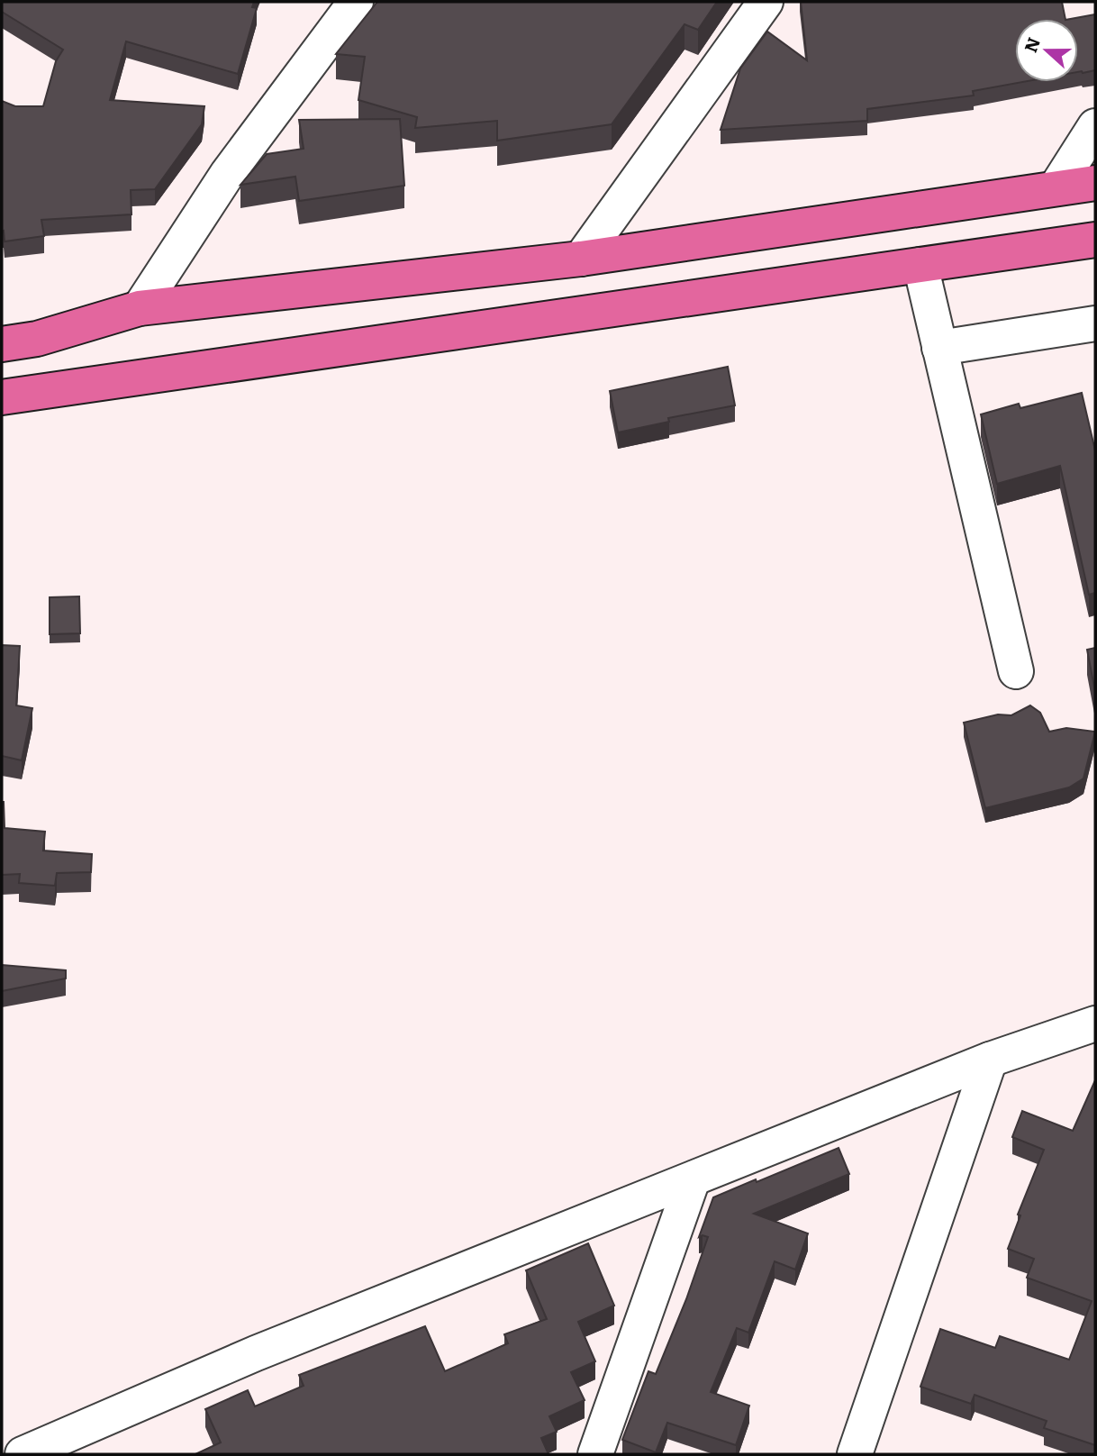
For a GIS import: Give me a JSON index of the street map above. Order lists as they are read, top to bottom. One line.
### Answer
{"north":"left"}
